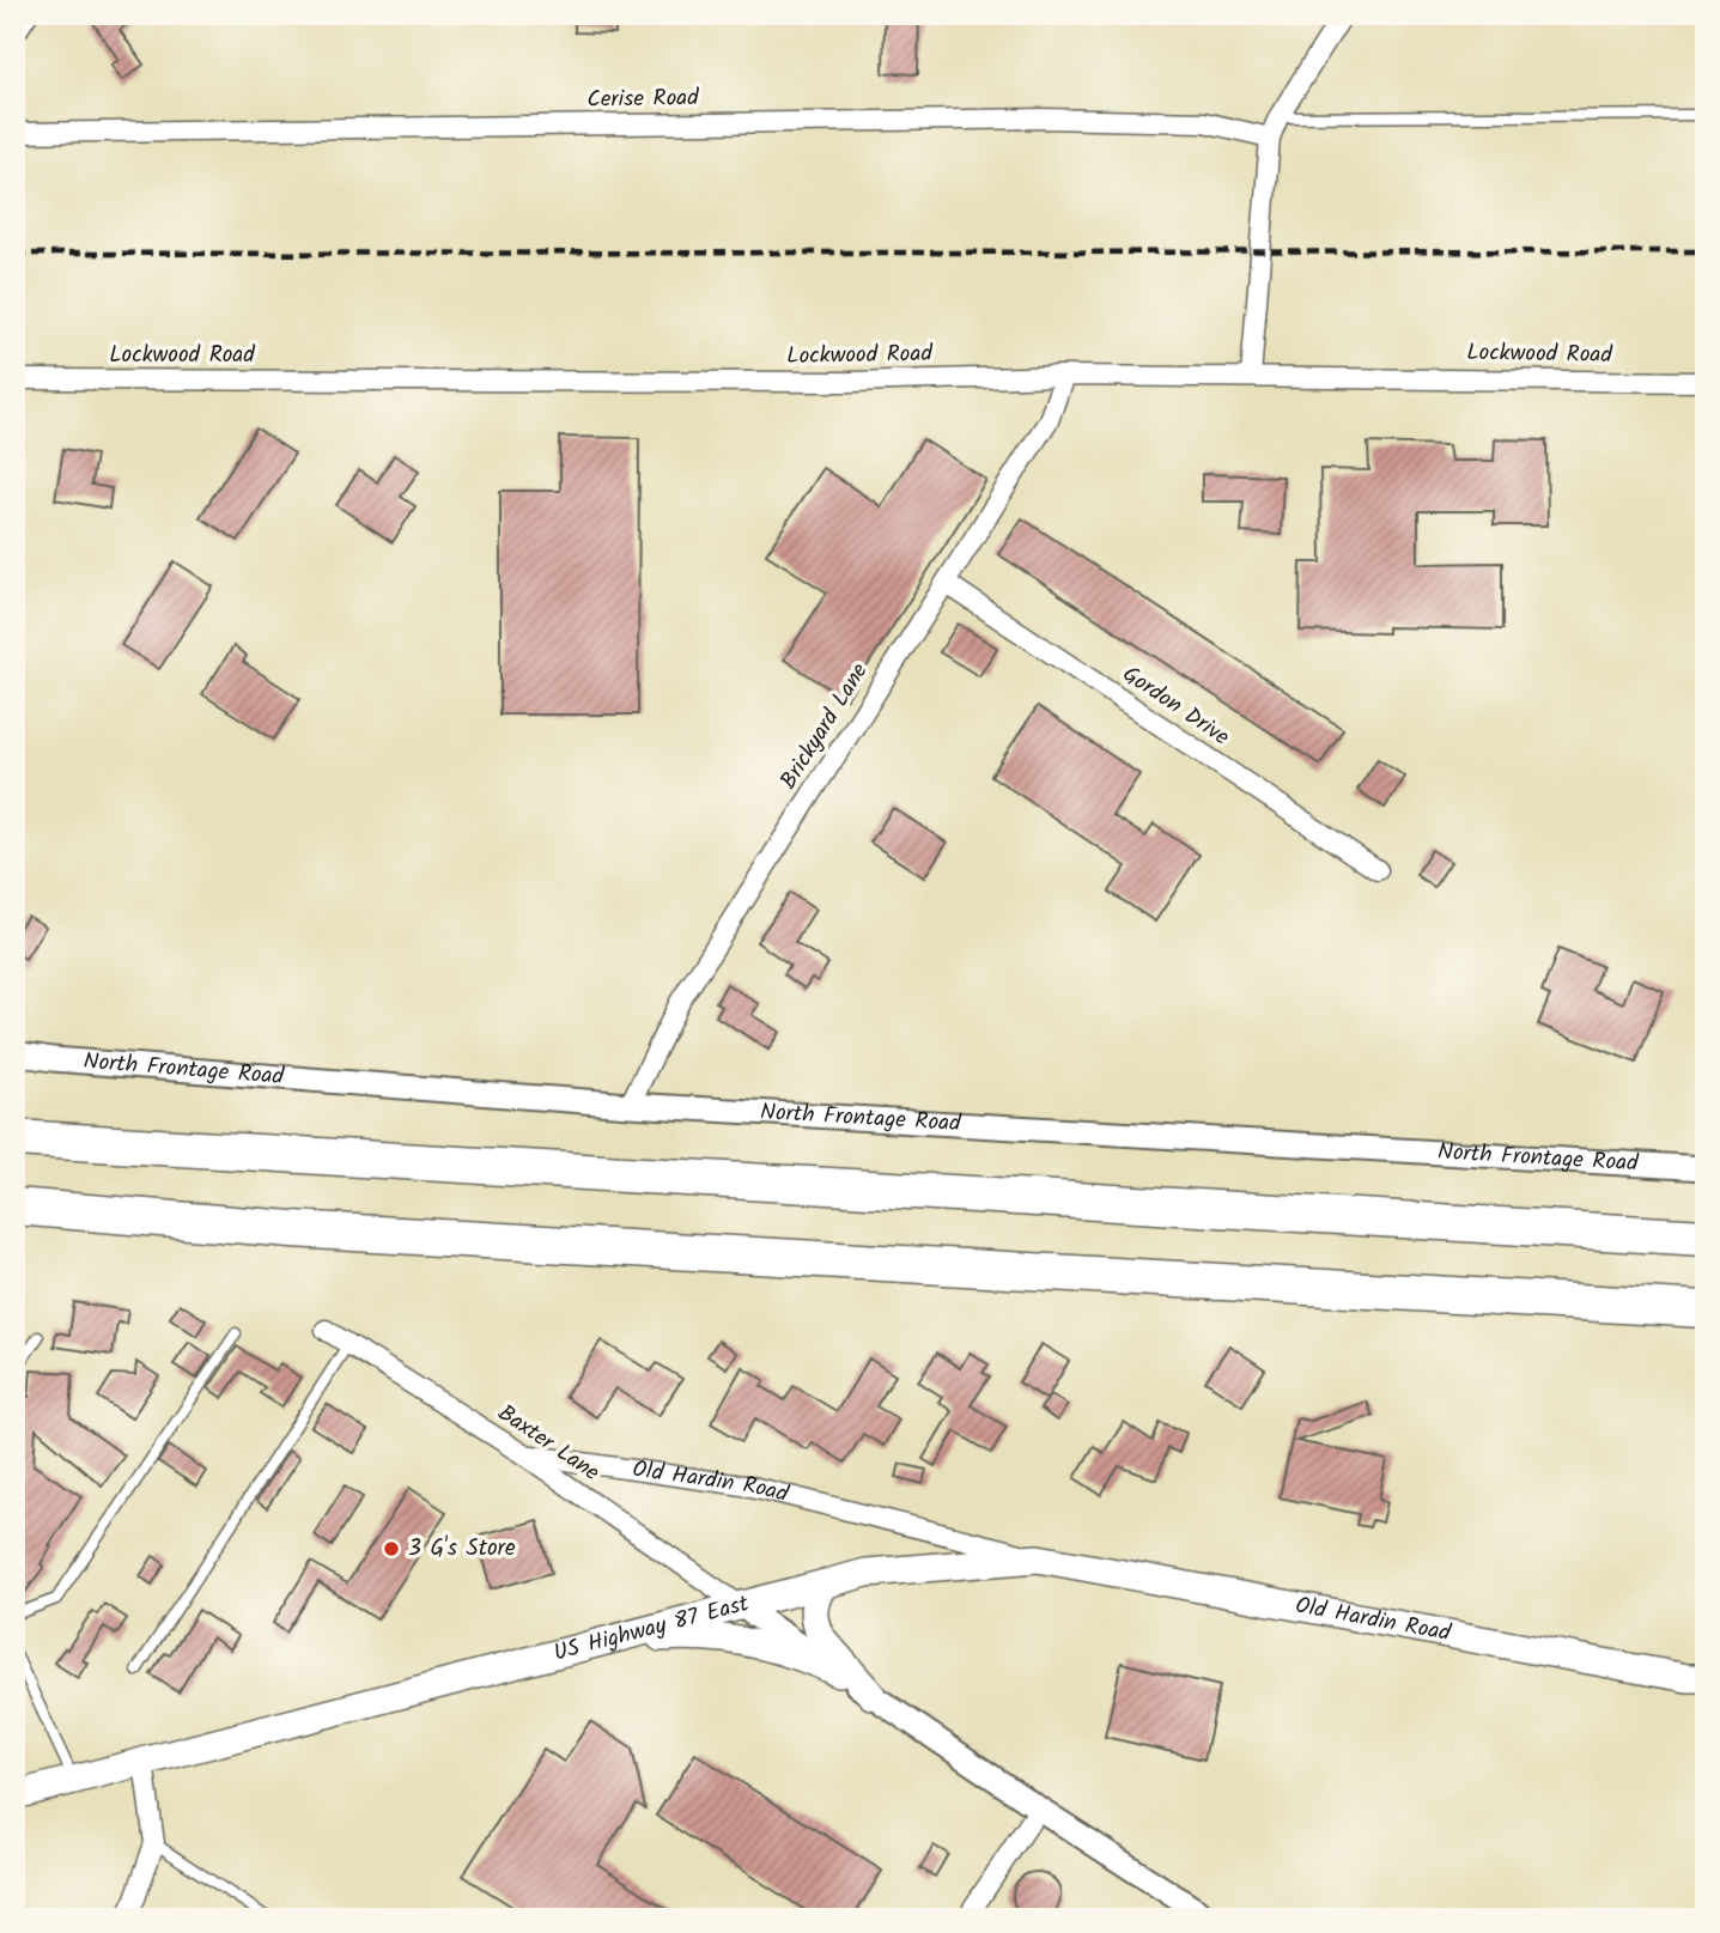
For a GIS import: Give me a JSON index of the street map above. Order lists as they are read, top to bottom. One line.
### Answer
{"streets":{"main road":["Old Hardin Road","US Highway 87 East"],"street":["Cerise Road","Lockwood Road","Gordon Drive","Brickyard Lane","North Frontage Road","Baxter Lane"]},"crossings":[["Lockwood Road","Brickyard Lane"],["Gordon Drive","Brickyard Lane"],["Brickyard Lane","North Frontage Road"],["Baxter Lane","Old Hardin Road"],["Baxter Lane","US Highway 87 East"],["Old Hardin Road","US Highway 87 East"]],"places":["3 G's Store"]}
